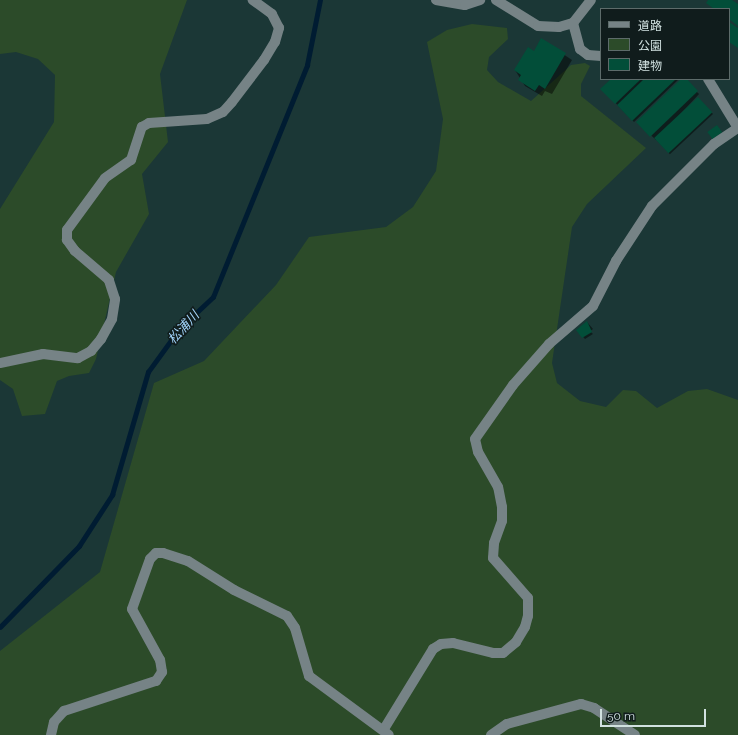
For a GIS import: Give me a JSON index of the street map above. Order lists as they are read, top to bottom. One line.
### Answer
{"water":["松浦川"],"legend":["道路","公園","建物"],"scale_bar":"50 m"}
